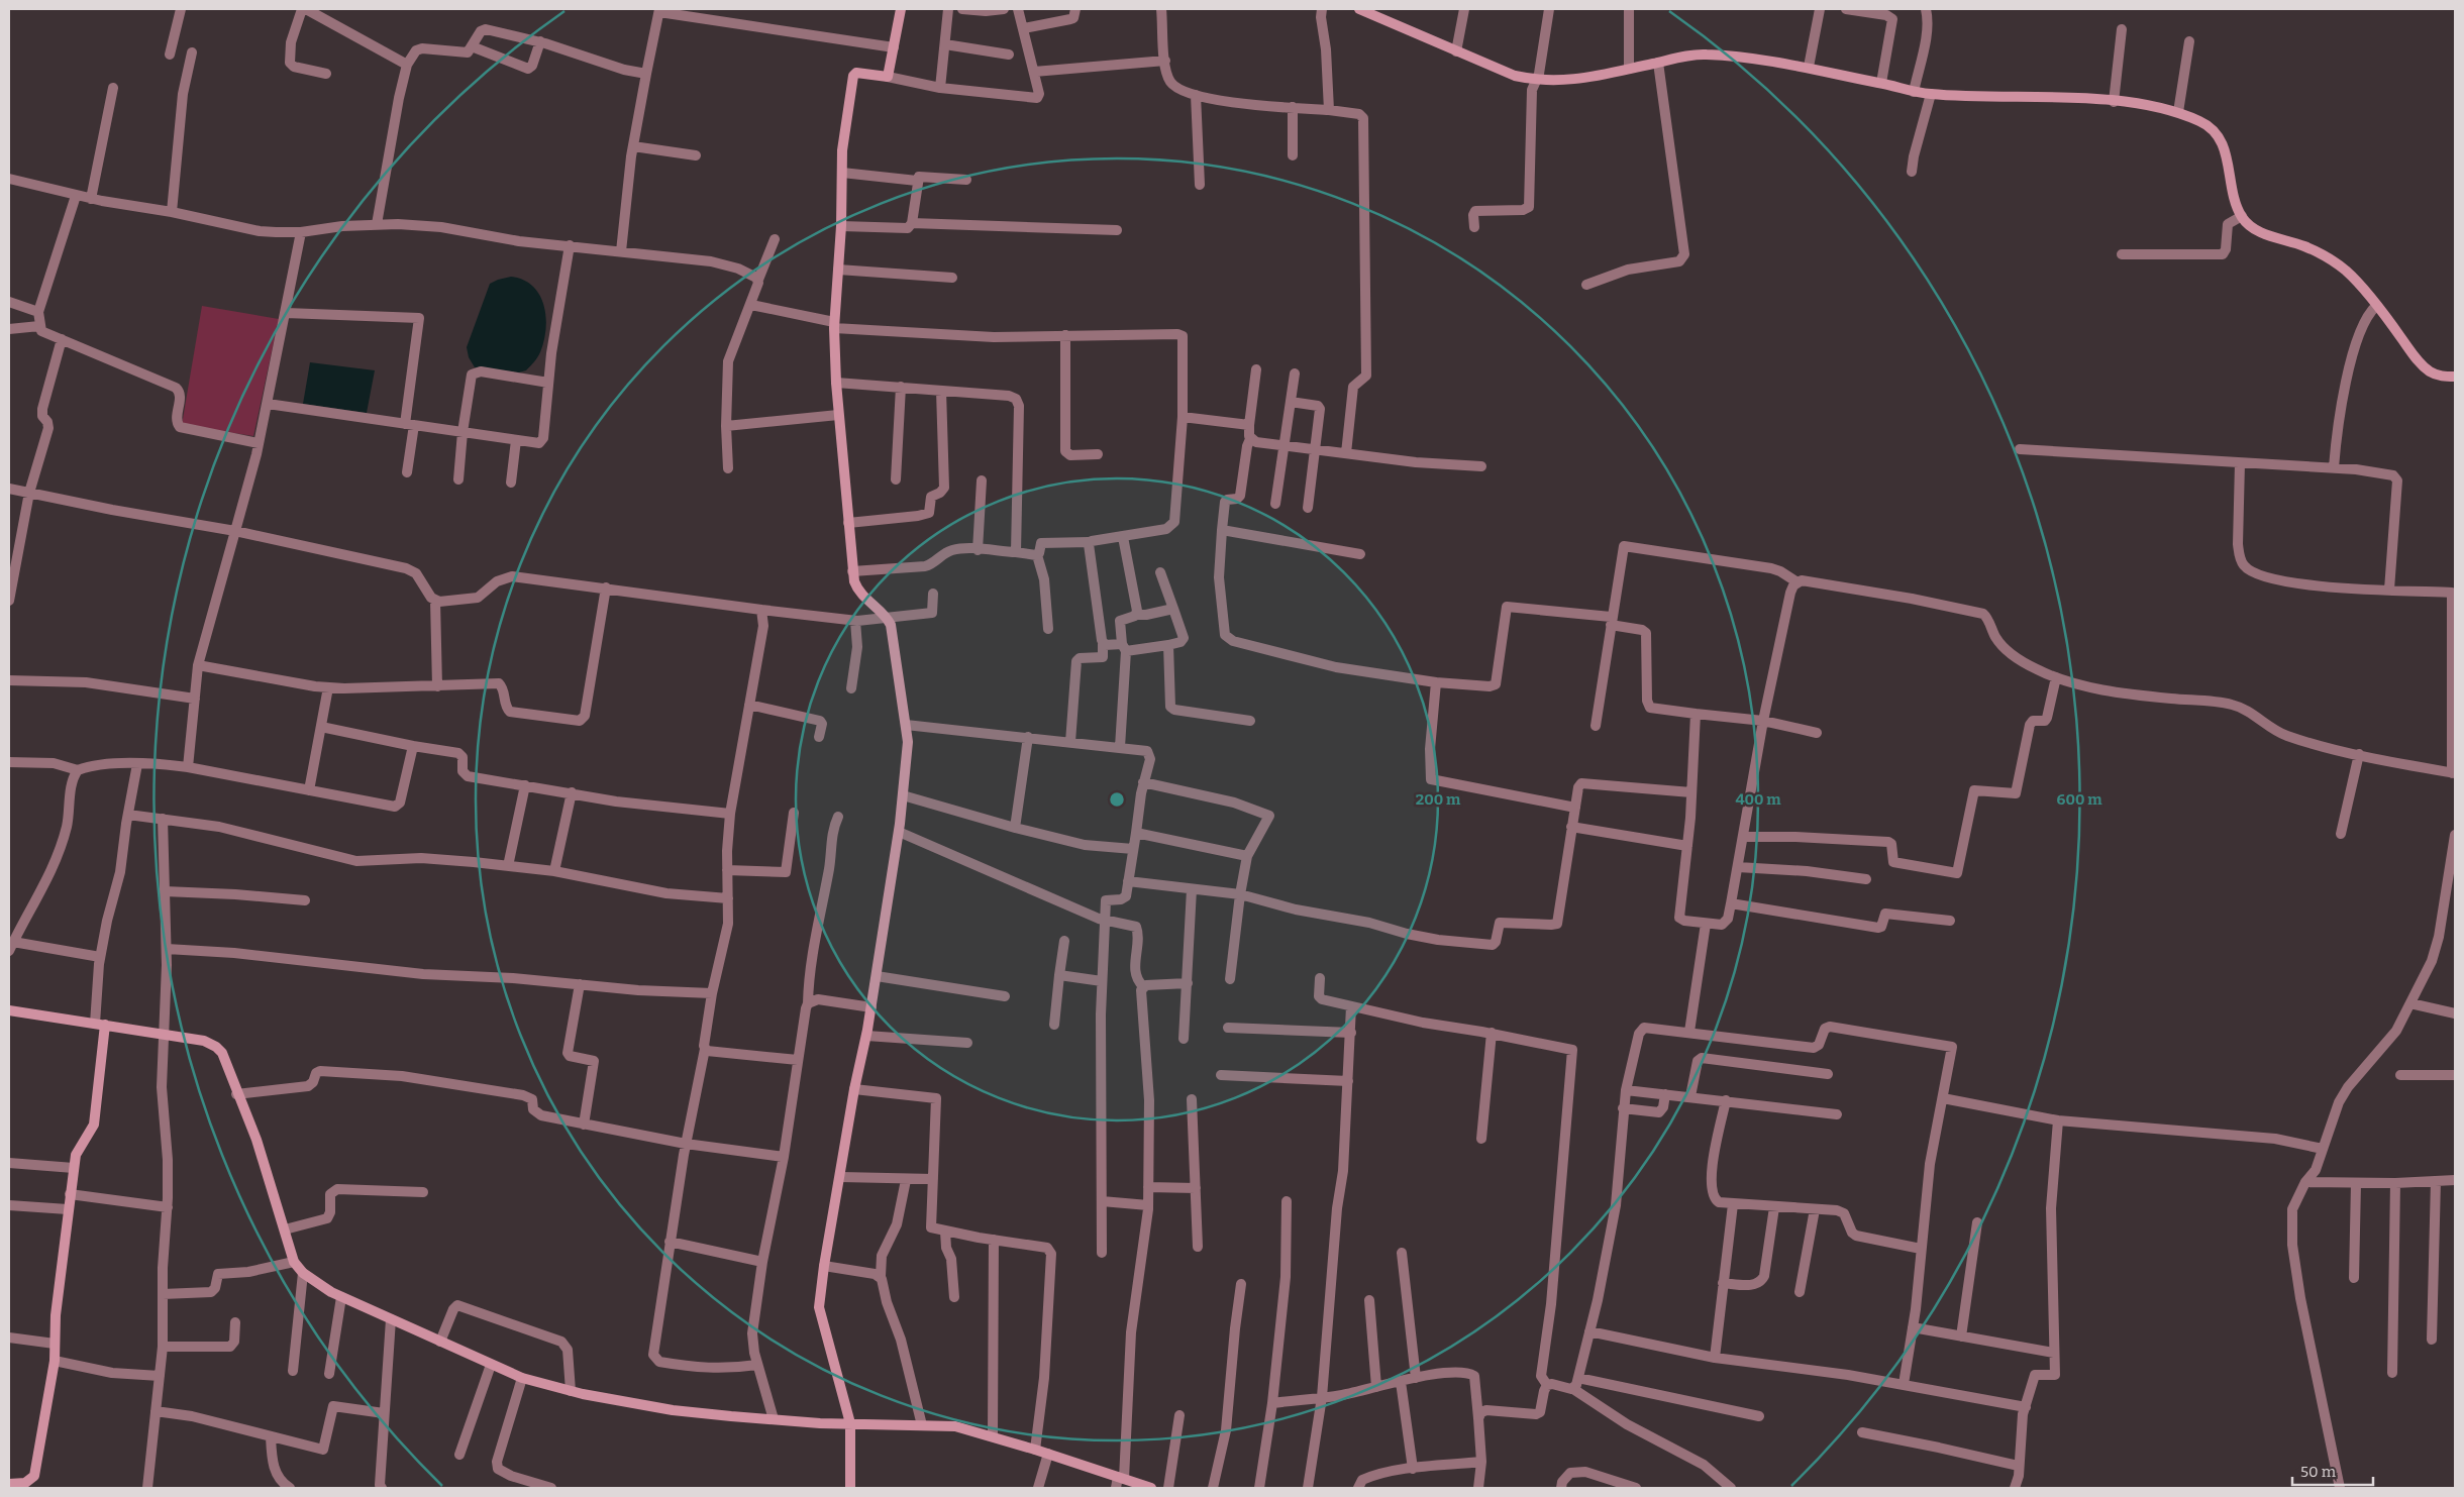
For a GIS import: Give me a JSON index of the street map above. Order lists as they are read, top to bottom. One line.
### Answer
{"scale_bar":"50 m","rings":["200 m","400 m","600 m"]}
